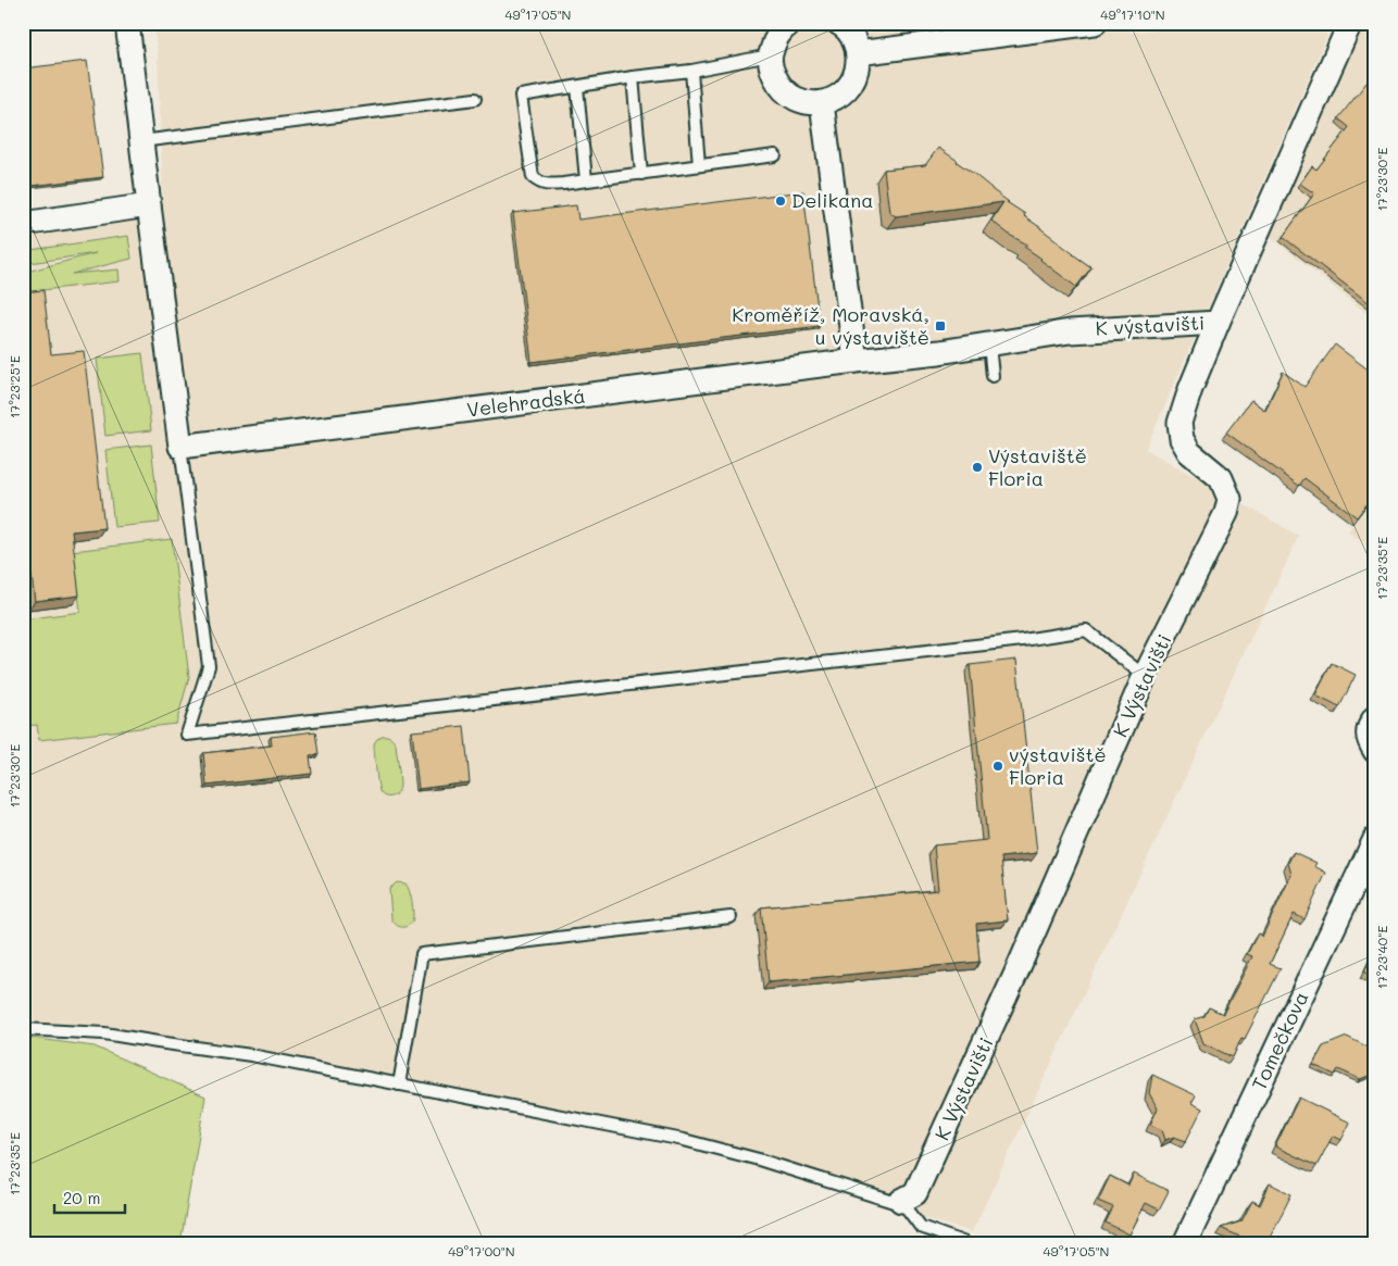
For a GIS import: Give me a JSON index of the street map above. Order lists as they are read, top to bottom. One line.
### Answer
{"streets":{"street":["K výstavišti","Velehradská","K Výstavišti","Tomečkova"]},"crossings":[["K výstavišti","Velehradská"],["K výstavišti","K Výstavišti"]],"places":{"other":["Delikana","Výstaviště Floria","výstaviště Floria"],"transit":["Kroměříž, Moravská, u výstaviště"]},"scale_bar":"20 m","coordinates":["49°17'05\"N","49°17'10\"N","17°23'30\"E","17°23'25\"E","17°23'35\"E","17°23'40\"E","49°17'00\"N"]}
